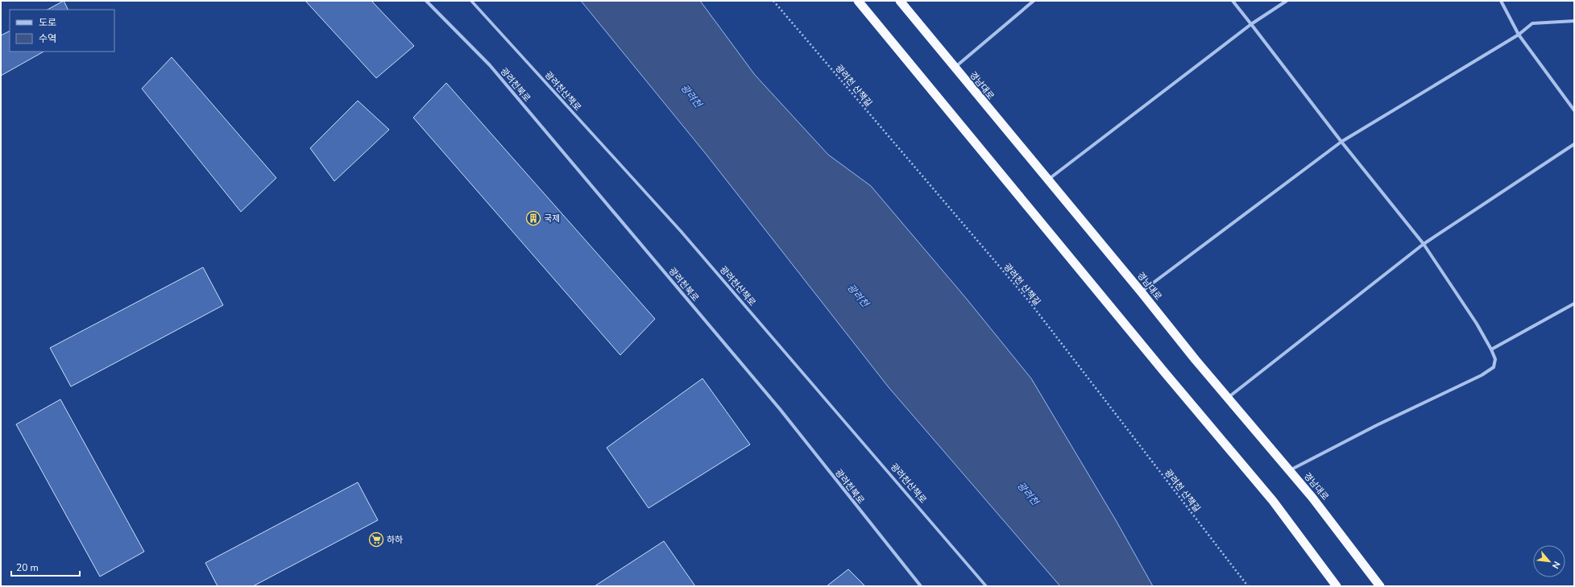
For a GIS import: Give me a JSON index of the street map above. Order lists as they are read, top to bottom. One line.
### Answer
{"streets":{"highway":["경남대로"],"street":["광려천북로","광려천산책로"],"path":["광려천 산책길"]},"water":["광려천"],"places":{"building":["국제"],"supermarket":["하하"]},"legend":["도로","수역"],"scale_bar":"20 m","north":"bottom right"}
